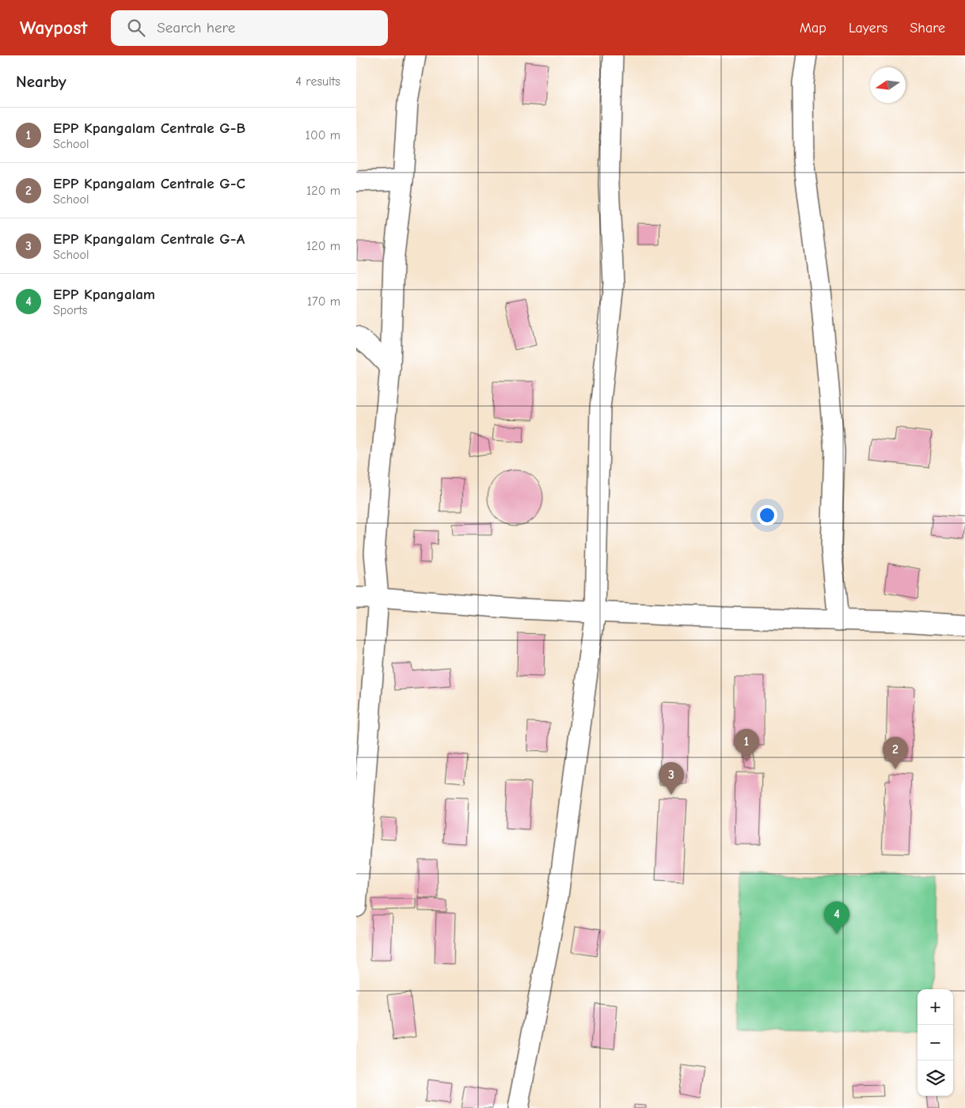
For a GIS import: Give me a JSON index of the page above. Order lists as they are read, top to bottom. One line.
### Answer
{"north":"left","page":{"header":"Waypost","search":"Search here","nav":["Map","Layers","Share"],"heading":["Nearby","4 results"],"list":[{"mark":"1","name":"EPP Kpangalam Centrale G-B","note":"School","value":"100 m"},{"mark":"2","name":"EPP Kpangalam Centrale G-C","note":"School","value":"120 m"},{"mark":"3","name":"EPP Kpangalam Centrale G-A","note":"School","value":"120 m"},{"mark":"4","name":"EPP Kpangalam","note":"Sports","value":"170 m"}],"pins":["1","2","3","4"],"map_buttons":["+","−"]}}
